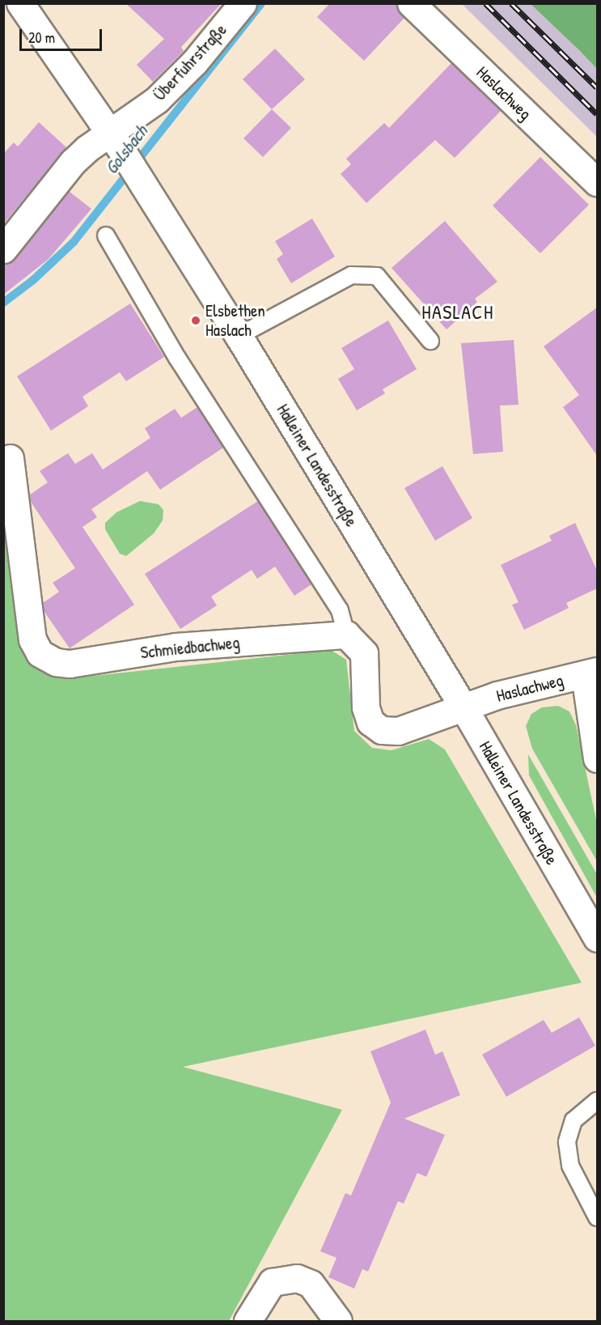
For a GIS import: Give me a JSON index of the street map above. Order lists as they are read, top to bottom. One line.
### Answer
{"streets":{"street":["Überfuhrstraße","Haslachweg","Halleiner Landesstraße","Schmiedbachweg"]},"crossings":[["Überfuhrstraße","Halleiner Landesstraße"],["Haslachweg","Halleiner Landesstraße"]],"districts":["HASLACH"],"water":["Golsbach"],"places":["Elsbethen Haslach"],"scale_bar":"20 m"}
